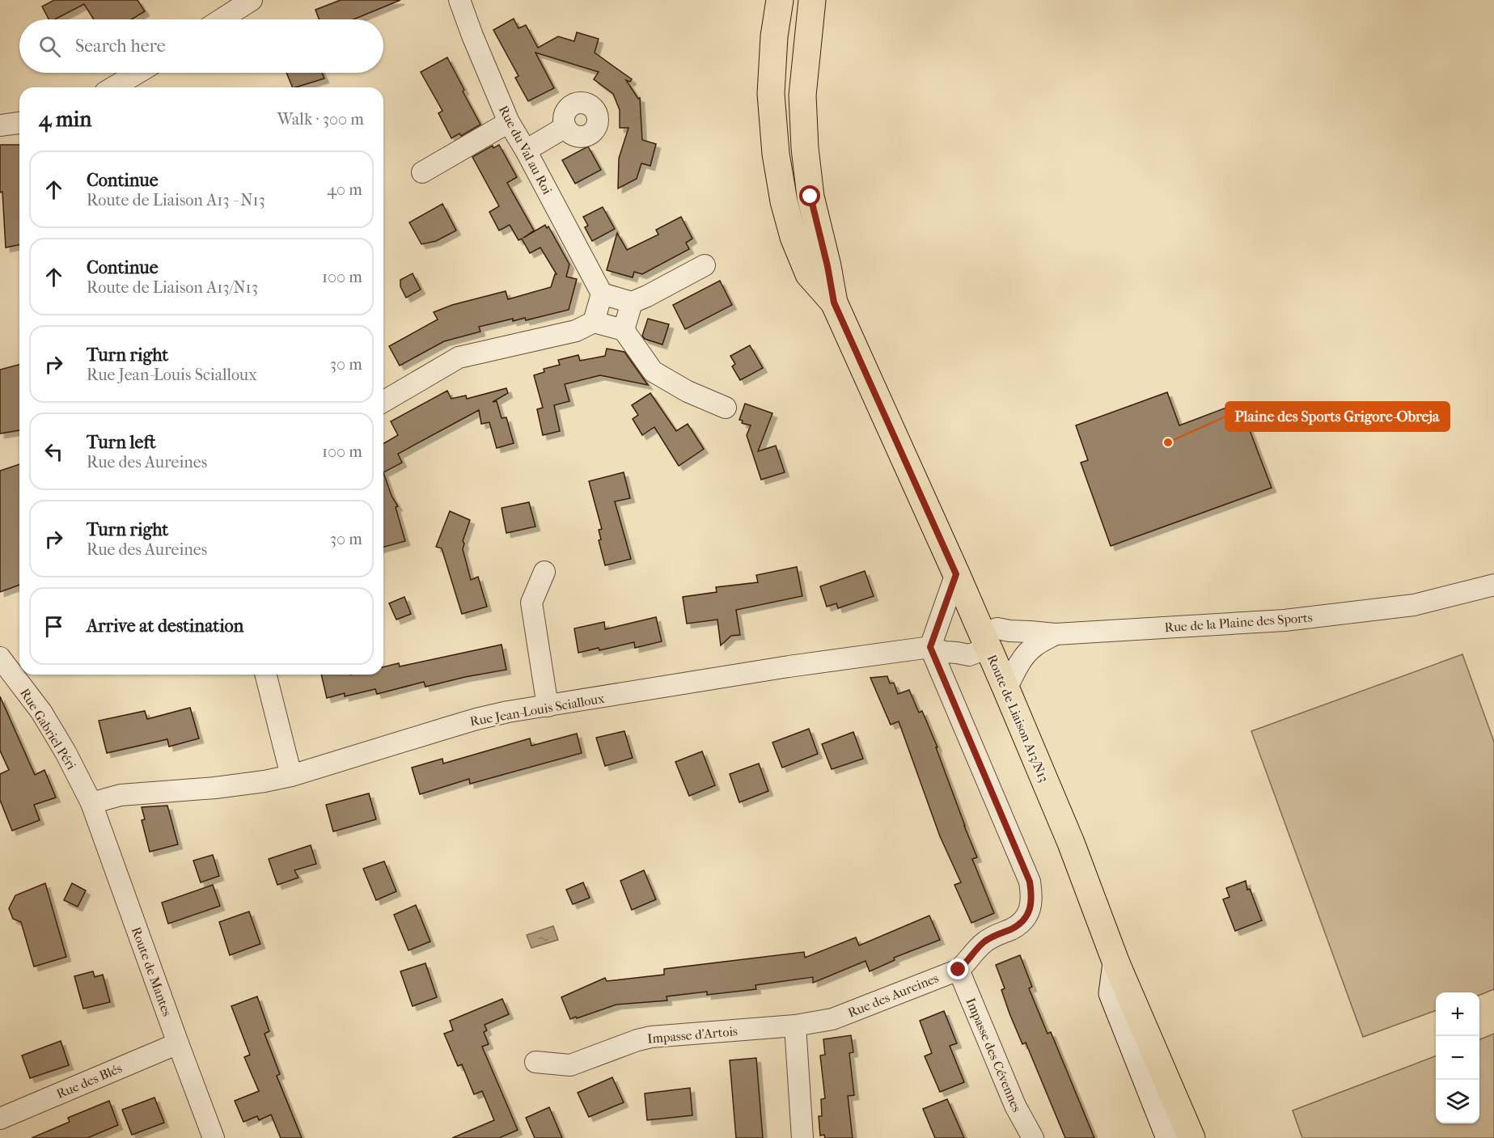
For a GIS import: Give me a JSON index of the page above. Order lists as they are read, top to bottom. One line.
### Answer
{"streets":{"main road":["Route de Liaison A13/N13"],"street":["Rue du Val au Roi","Rue de la Plaine des Sports","Rue Jean-Louis Scialloux","Rue Gabriel Péri","Route de Mantes","Rue des Aureines","Impasse d'Artois","Impasse des Cévennes","Rue des Blés"]},"crossings":[["Rue de la Plaine des Sports","Route de Liaison A13/N13"],["Rue Jean-Louis Scialloux","Route de Liaison A13/N13"],["Rue Jean-Louis Scialloux","Rue Gabriel Péri"],["Rue Jean-Louis Scialloux","Route de Mantes"],["Rue Jean-Louis Scialloux","Rue des Aureines"],["Rue Gabriel Péri","Route de Mantes"],["Route de Mantes","Rue des Blés"],["Rue des Aureines","Impasse d'Artois"],["Rue des Aureines","Impasse des Cévennes"]],"places":["Plaine des Sports Grigore-Obreja"],"page":{"search":"Search here","heading":["4 min","Walk · 300 m"],"list":[["Continue","Route de Liaison A13 - N13","40 m"],["Continue","Route de Liaison A13/N13","100 m"],["Turn right","Rue Jean-Louis Scialloux","30 m"],["Turn left","Rue des Aureines","100 m"],["Turn right","Rue des Aureines","30 m"],"Arrive at destination"],"map_buttons":["+","−"]}}
